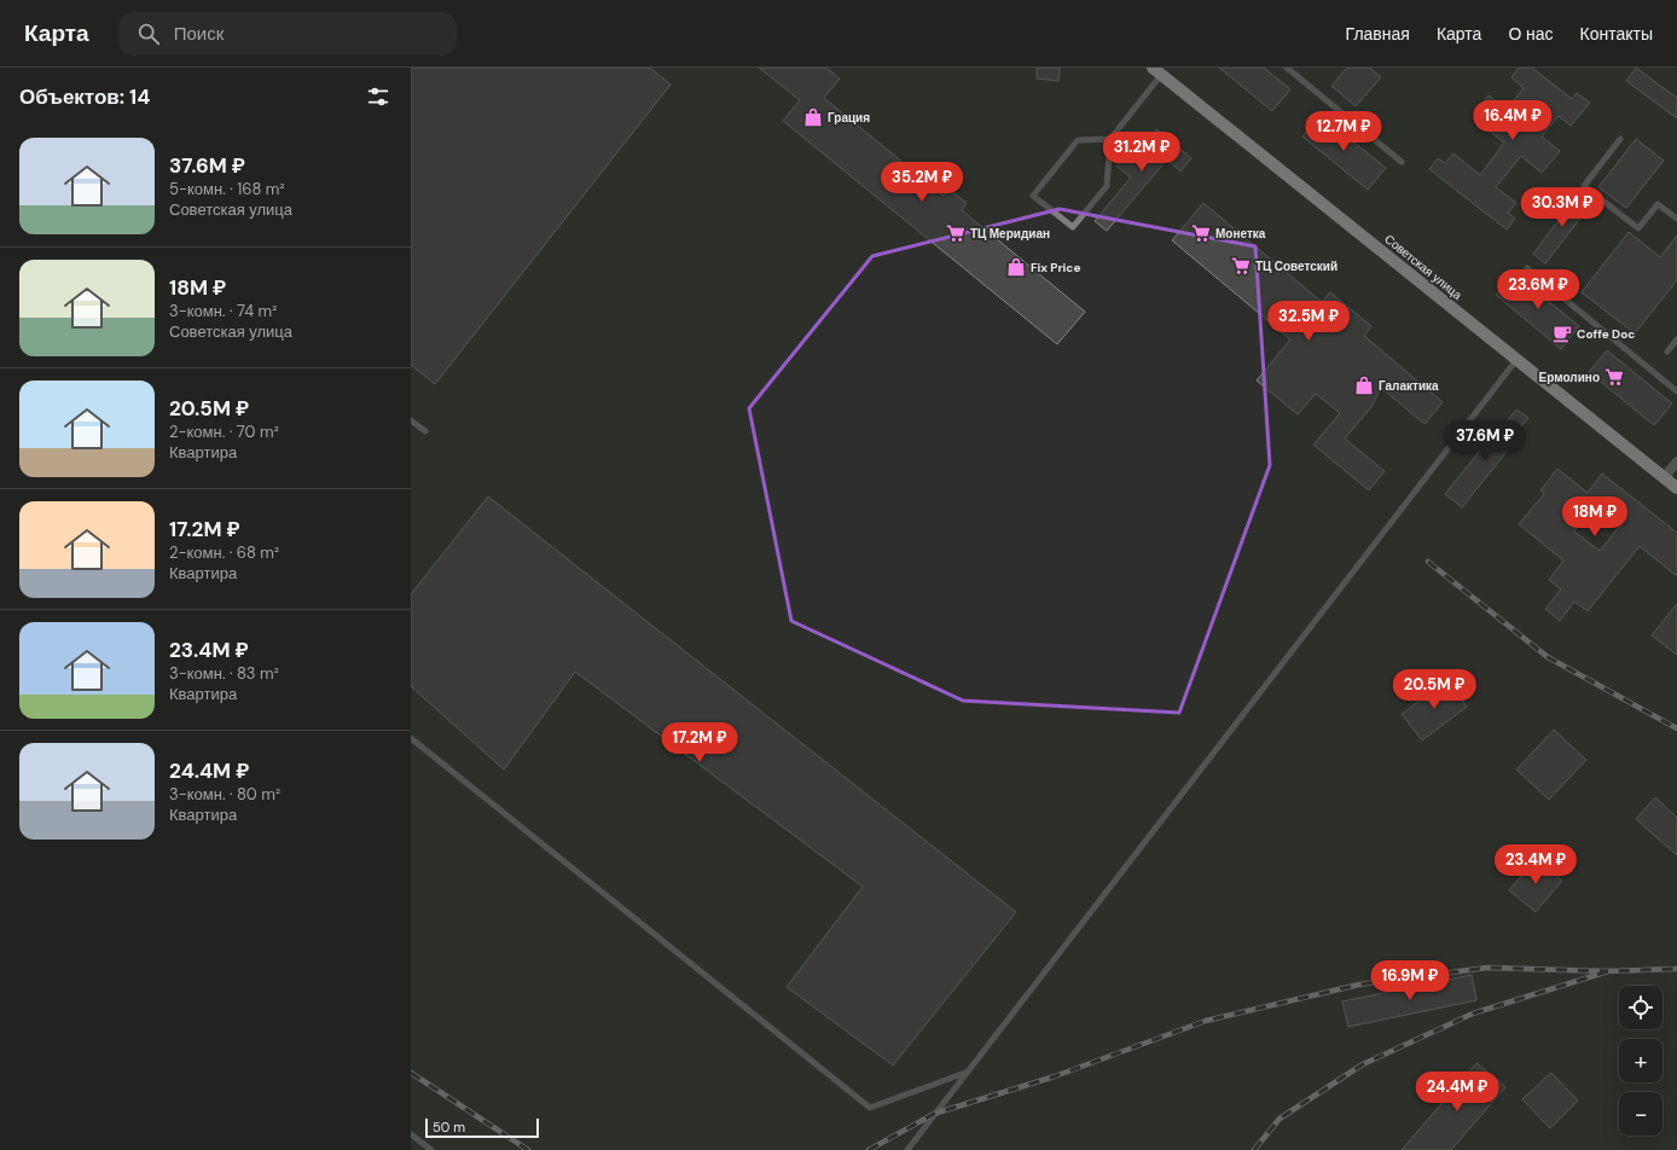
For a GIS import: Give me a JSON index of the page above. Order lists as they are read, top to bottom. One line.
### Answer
{"streets":{"main road":["Советская улица"]},"places":{"shop":["Грация","Fix Price","Галактика"],"supermarket":["ТЦ Меридиан","Монетка","ТЦ Советский","Ермолино"],"cafe":["Coffe Doc"]},"scale_bar":"50 m","page":{"header":"Карта","search":"Поиск","nav":["Главная","Карта","О нас","Контакты"],"heading":"Объектов: 14","price":["16.4M ₽","12.7M ₽","31.2M ₽","35.2M ₽","30.3M ₽","23.6M ₽","32.5M ₽","37.6M ₽","18M ₽","20.5M ₽","17.2M ₽","23.4M ₽","16.9M ₽","24.4M ₽"],"list":[{"name":"37.6M ₽","note":"5-комн. · 168 m² · Советская улица"},{"name":"18M ₽","note":"3-комн. · 74 m² · Советская улица"},{"name":"20.5M ₽","note":"2-комн. · 70 m² · Квартира"},{"name":"17.2M ₽","note":"2-комн. · 68 m² · Квартира"},{"name":"23.4M ₽","note":"3-комн. · 83 m² · Квартира"},{"name":"24.4M ₽","note":"3-комн. · 80 m² · Квартира"}],"map_buttons":["+","−"],"scale":"50 m"}}
